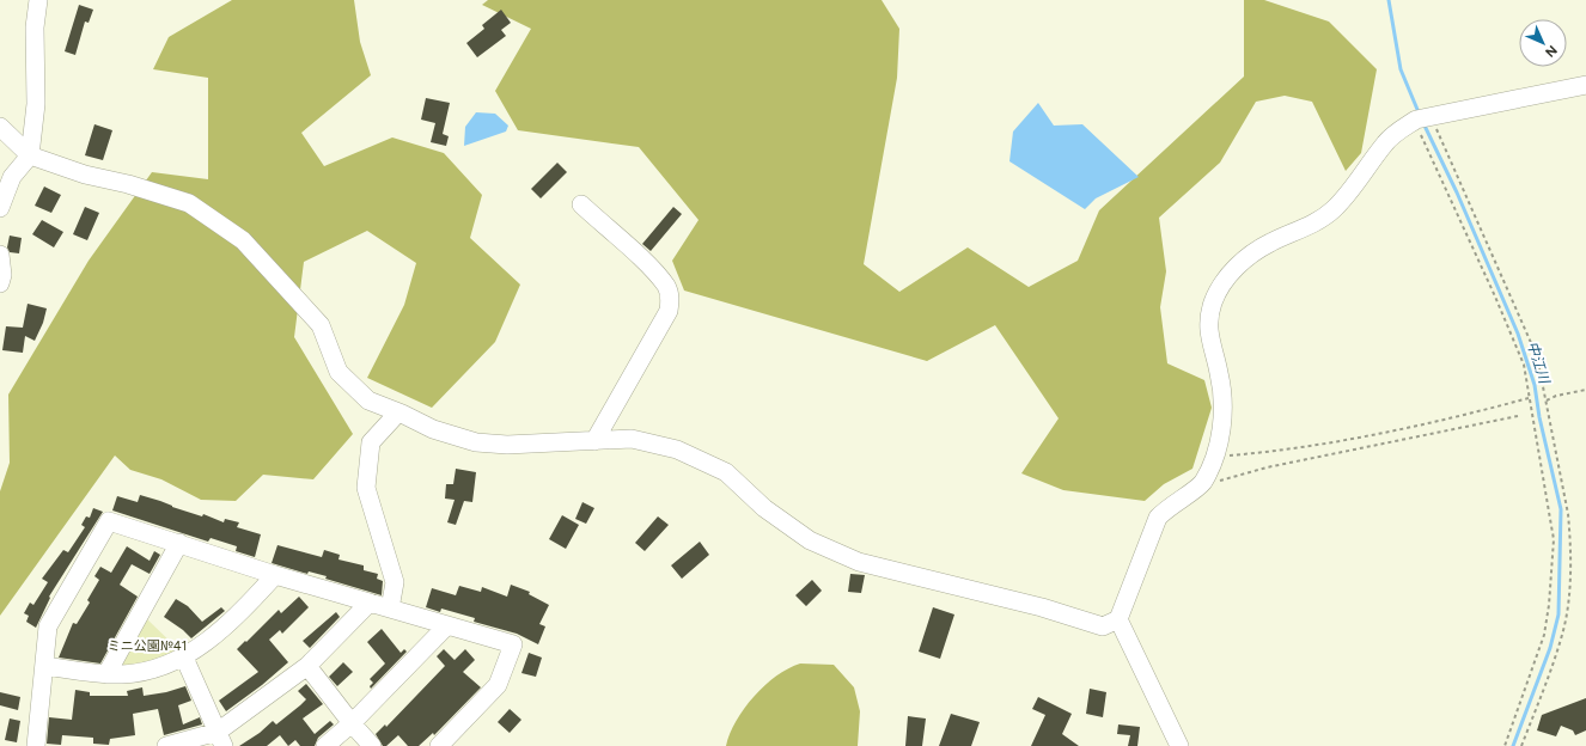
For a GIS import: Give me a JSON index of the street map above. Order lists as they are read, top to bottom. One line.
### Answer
{"water":["中江川"],"parks":["ミニ公園№41"],"north":"bottom right"}
